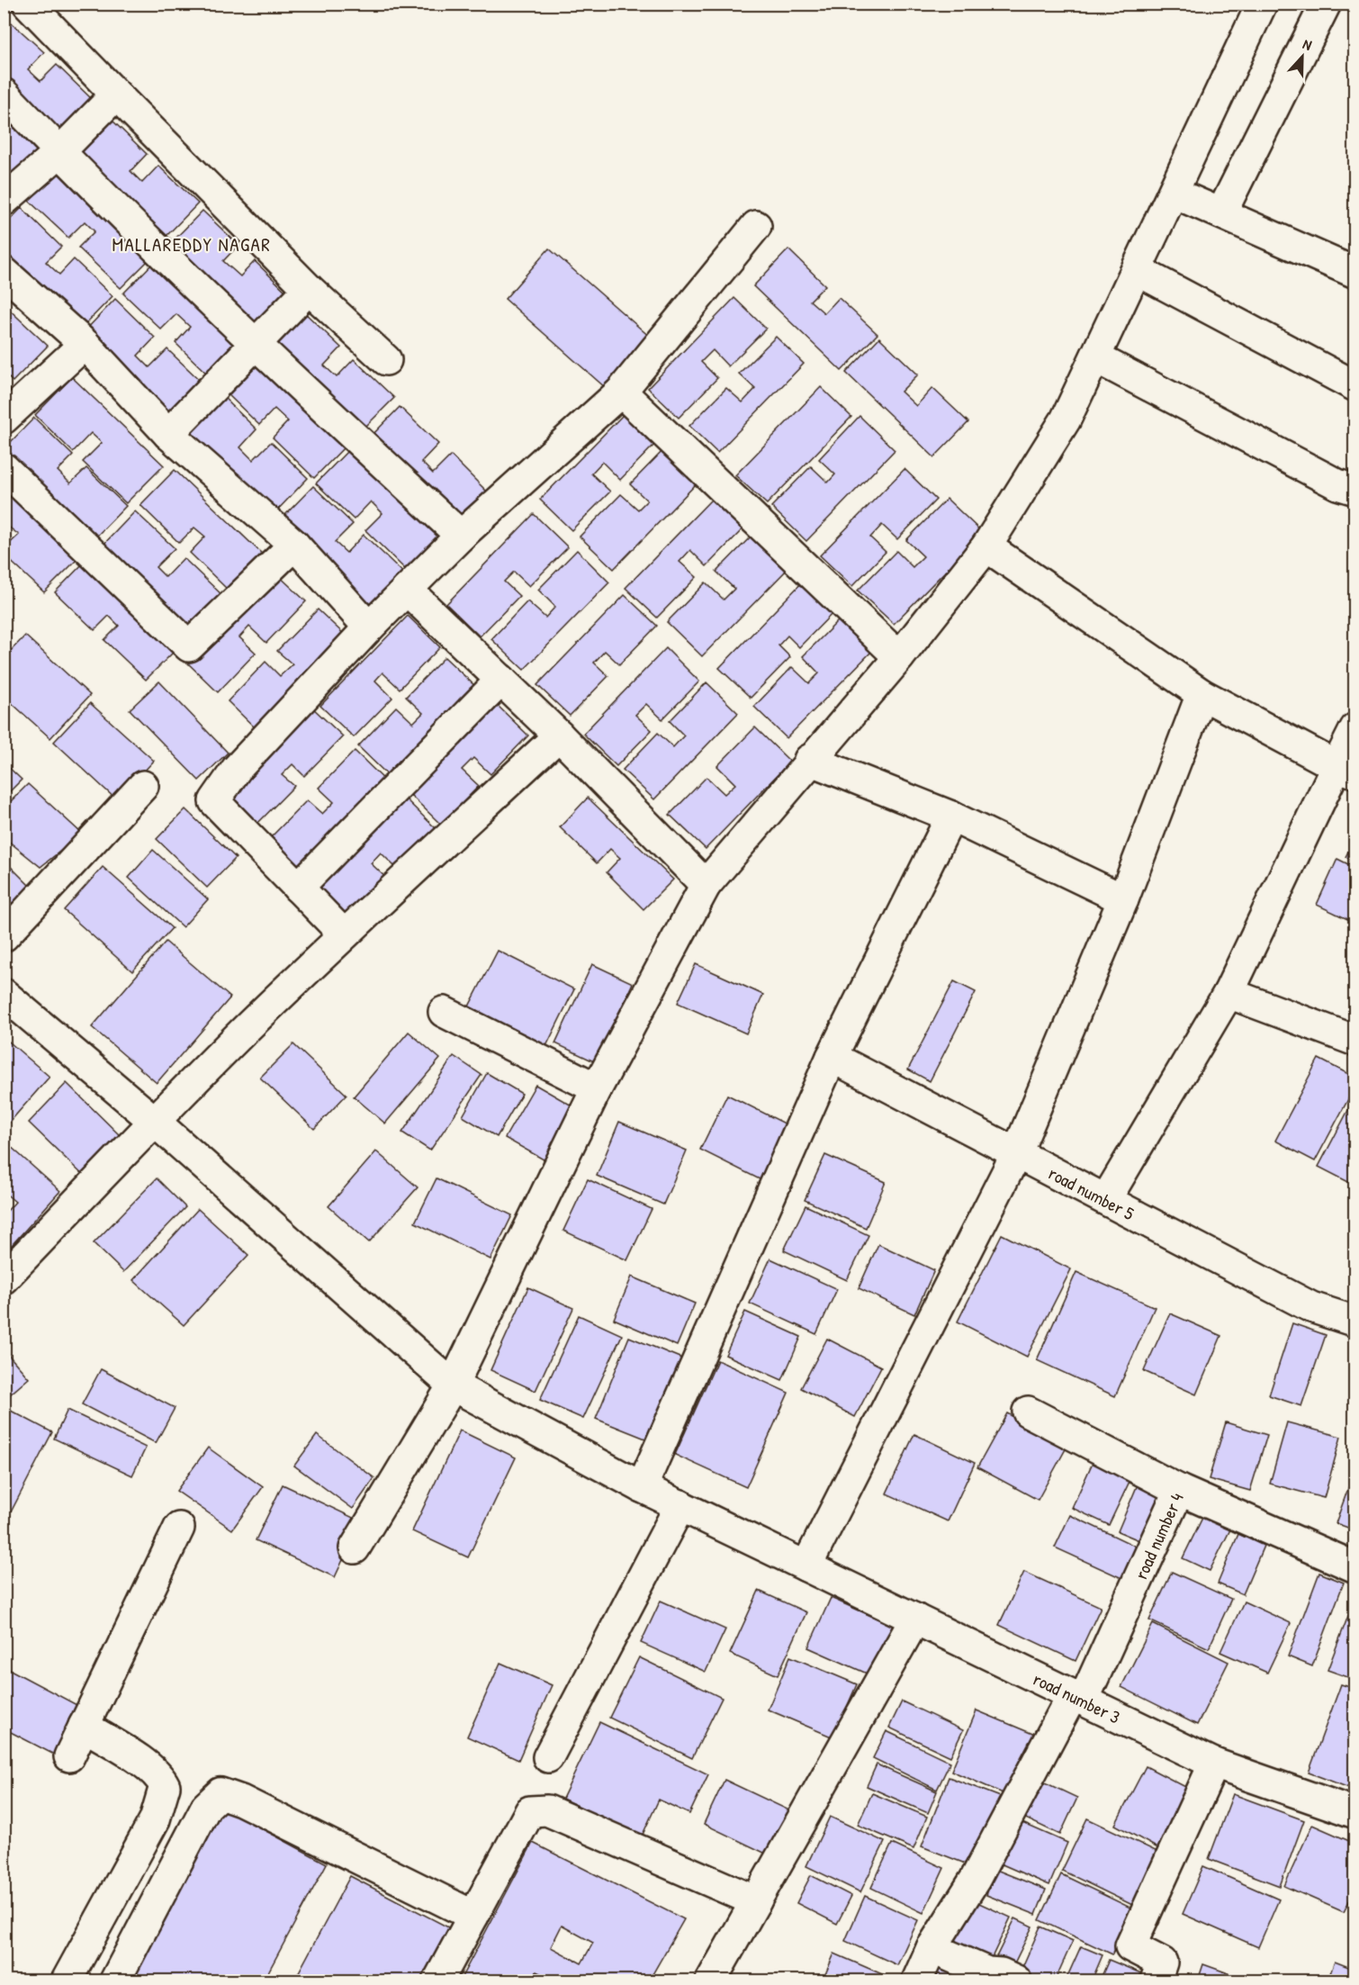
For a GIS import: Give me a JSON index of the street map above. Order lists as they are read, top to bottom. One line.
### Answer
{"streets":{"street":["road number 5","road number 4","road number 3"]},"crossings":[["road number 4","road number 3"]],"districts":["MALLAREDDY NAGAR"],"north":"top"}
